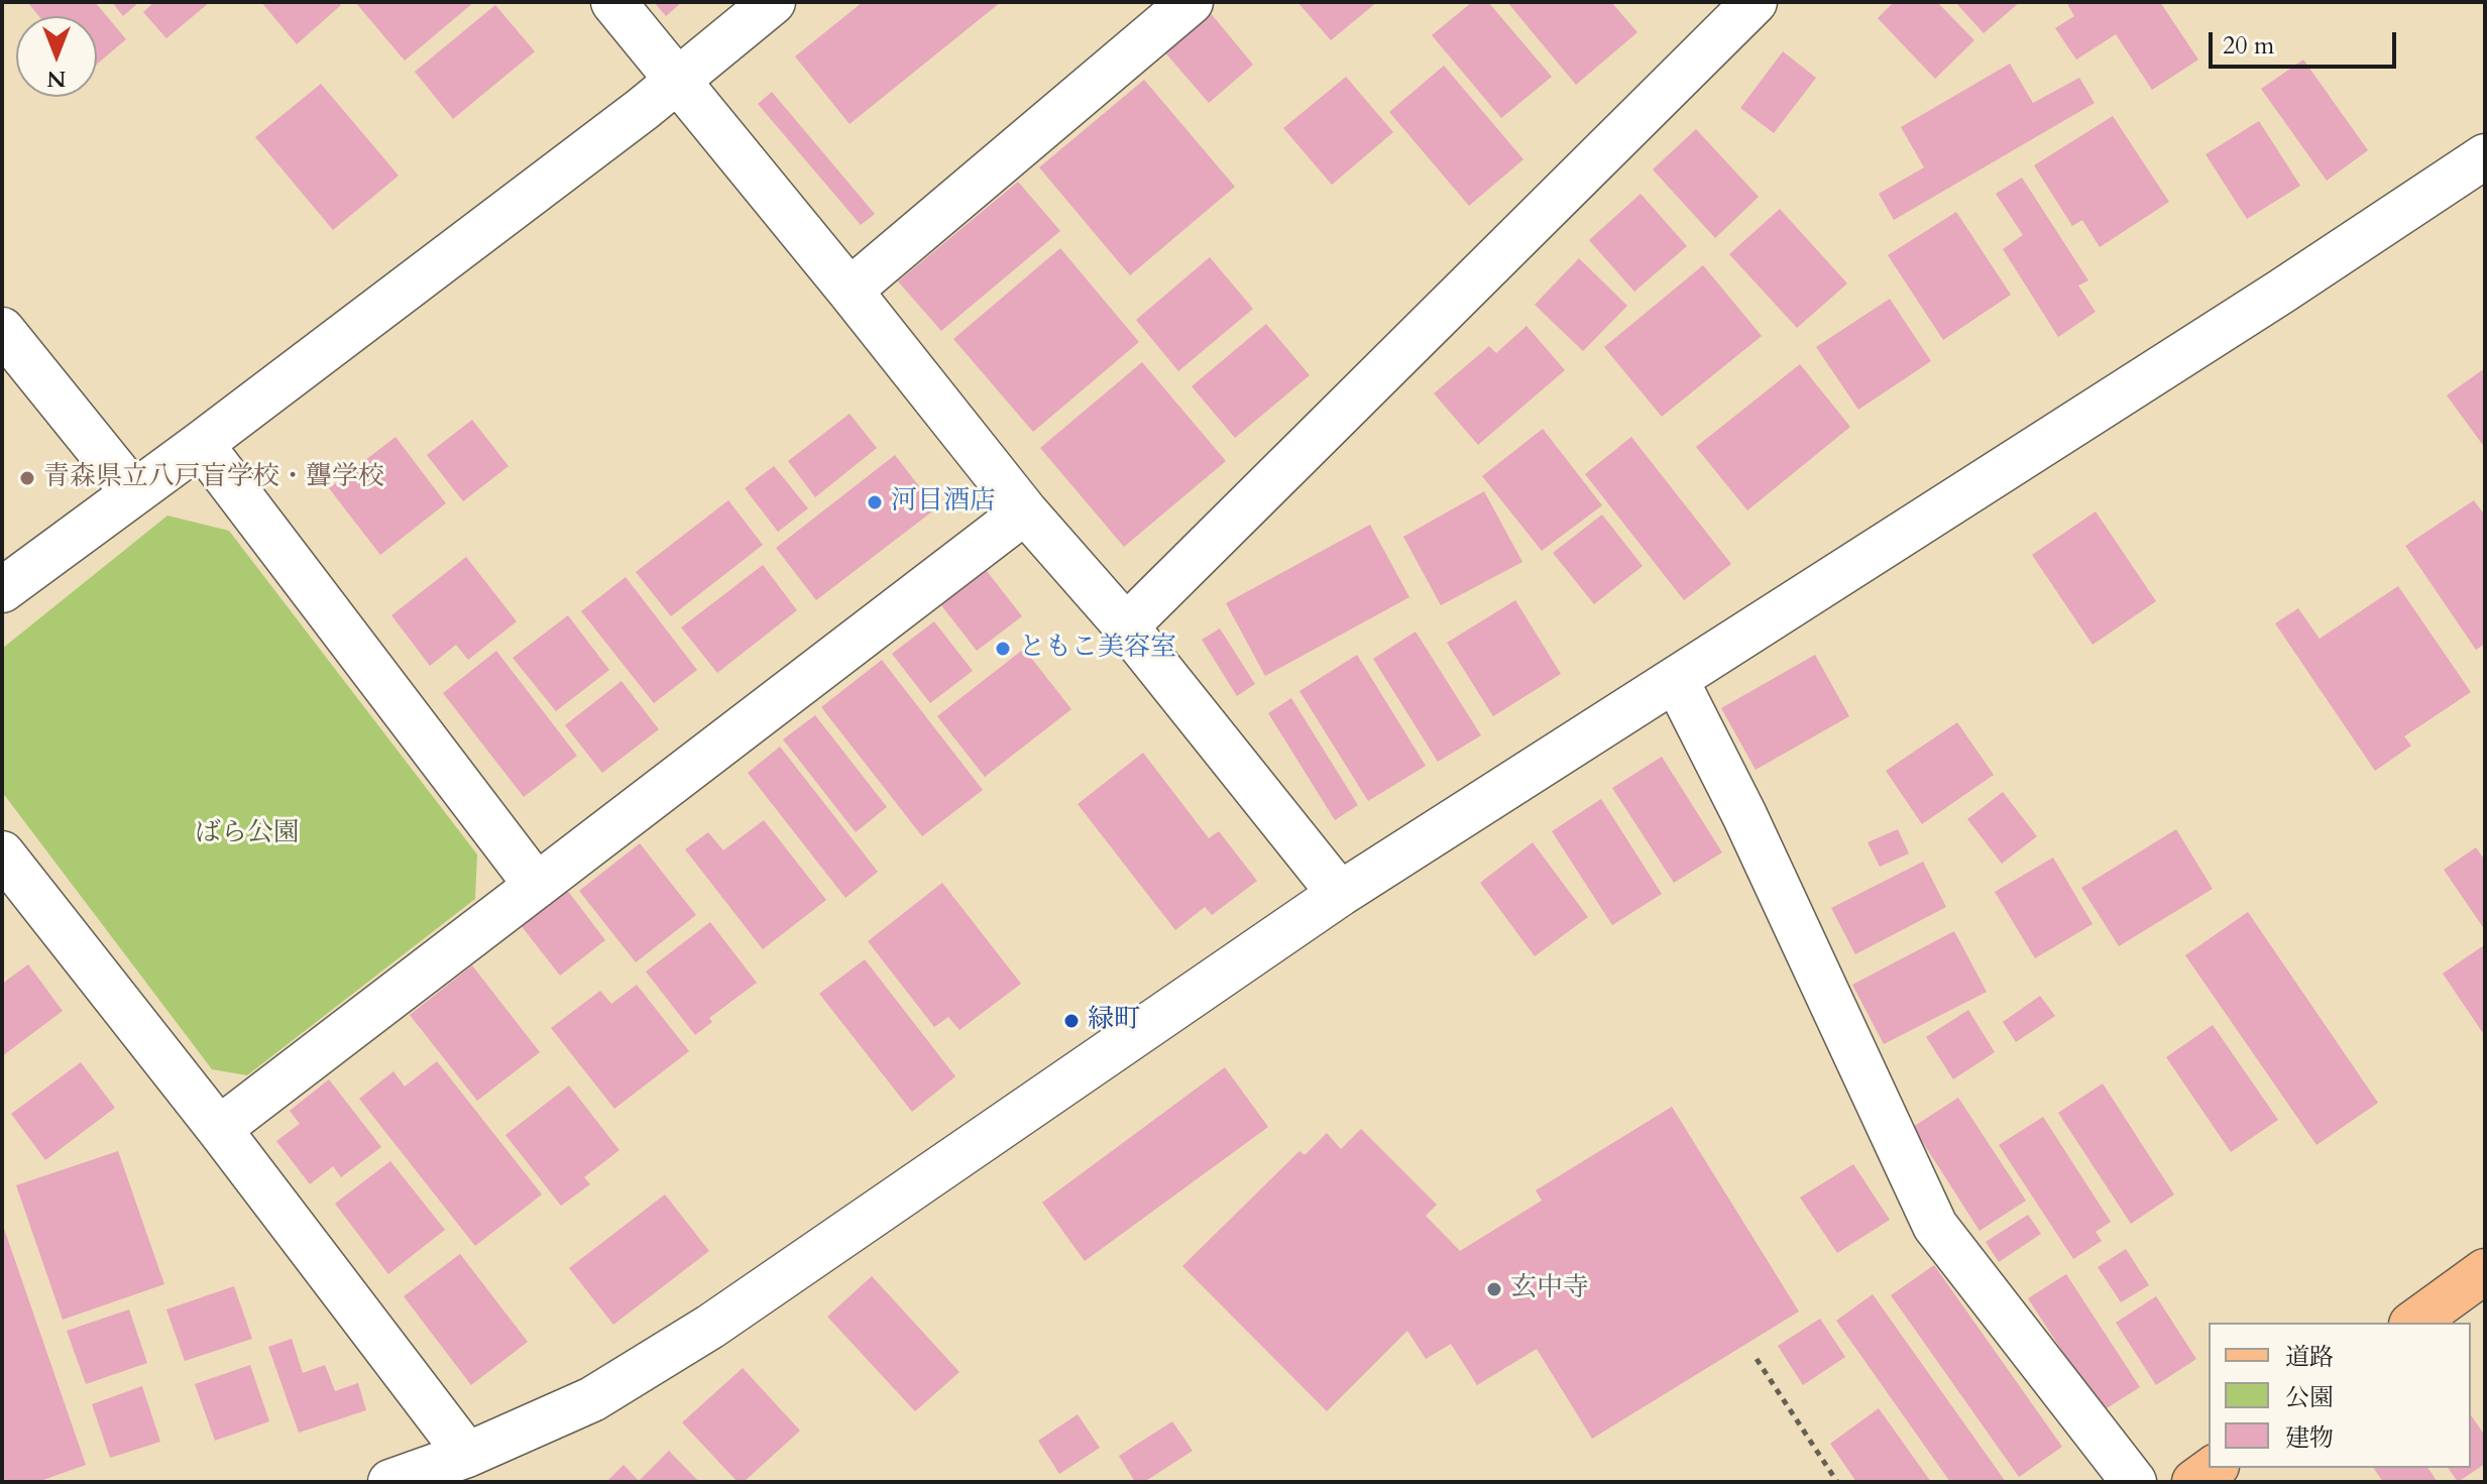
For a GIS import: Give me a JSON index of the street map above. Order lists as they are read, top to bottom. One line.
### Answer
{"parks":["ばら公園"],"places":["青森県立八戸盲学校・聾学校","河目酒店","ともこ美容室","緑町","玄中寺"],"legend":["道路","公園","建物"],"scale_bar":"20 m","north":"bottom"}
